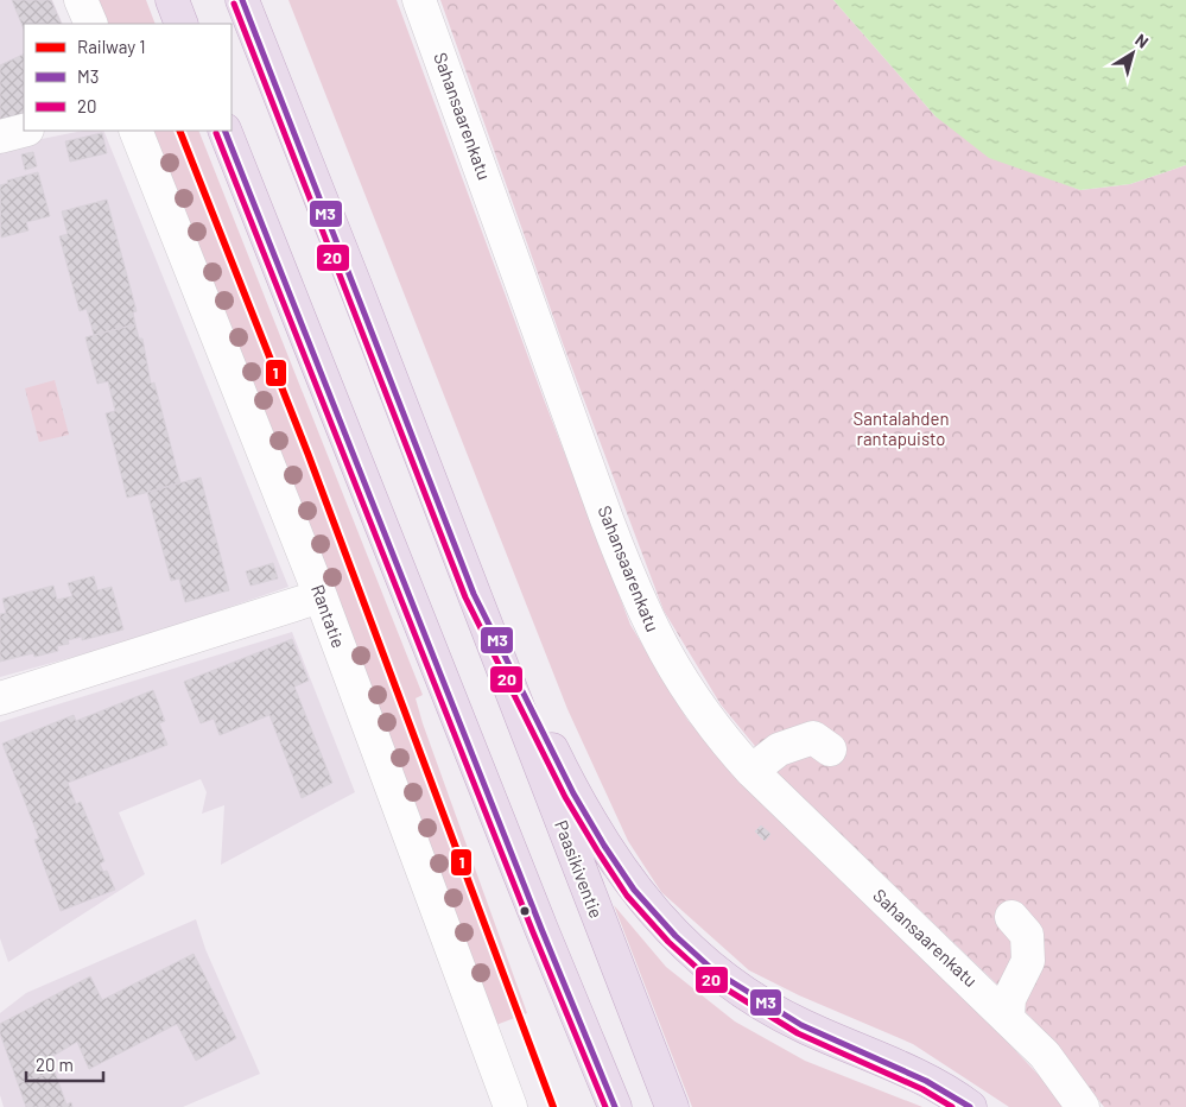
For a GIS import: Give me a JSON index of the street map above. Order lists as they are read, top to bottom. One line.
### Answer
{"streets":{"highway":["Paasikiventie"],"street":["Sahansaarenkatu","Rantatie"]},"parks":["Santalahden rantapuisto"],"lines":["transit line M3","transit line 20","rail line 1"],"legend":["Railway 1","M3","20"],"scale_bar":"20 m","north":"top right"}
